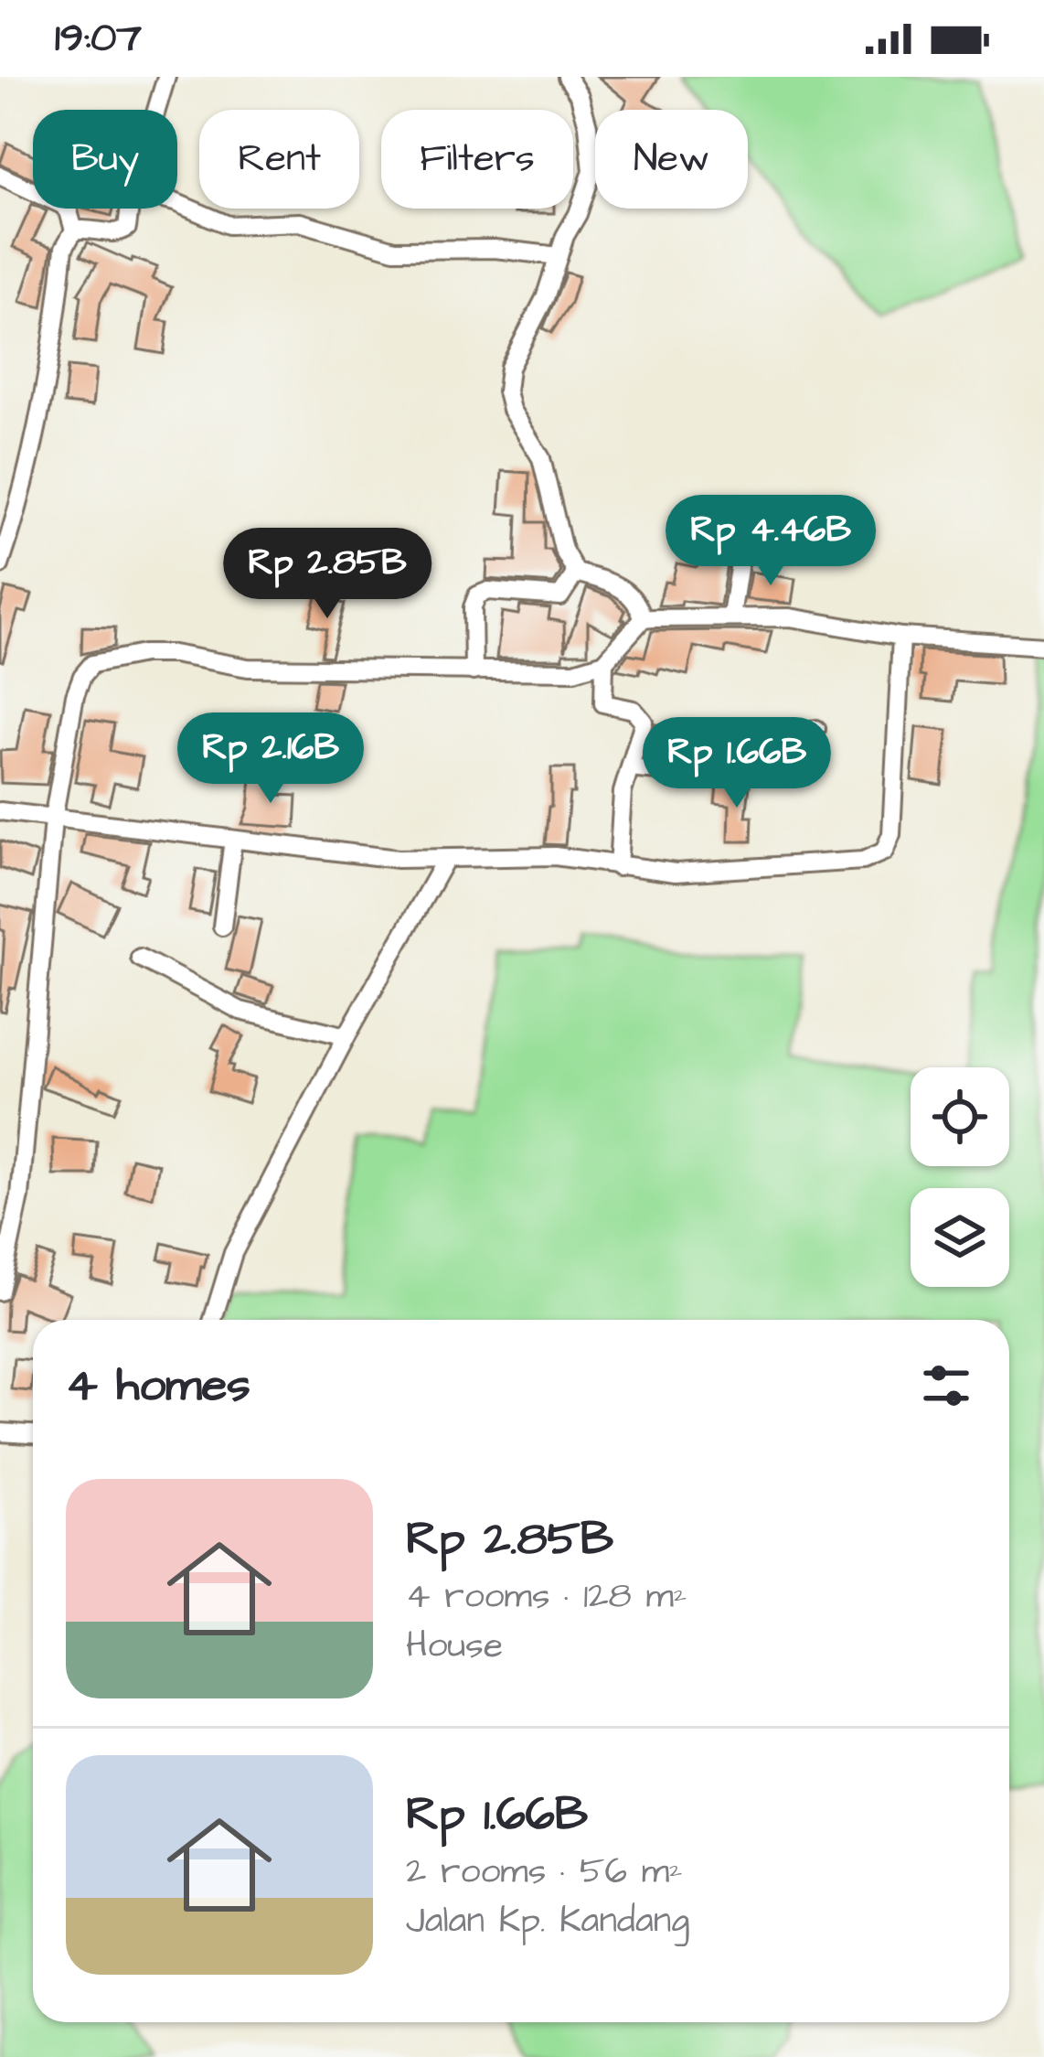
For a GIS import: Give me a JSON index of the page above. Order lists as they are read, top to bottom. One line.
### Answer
{"page":{"status":"19:07","chip":["Buy","Rent","Filters","New"],"price":["Rp 4.46B","Rp 2.85B","Rp 2.16B","Rp 1.66B"],"heading":"4 homes","list":[{"name":"Rp 2.85B","note":"4 rooms · 128 m² · House"},{"name":"Rp 1.66B","note":"2 rooms · 56 m² · Jalan Kp. Kandang"}]}}
